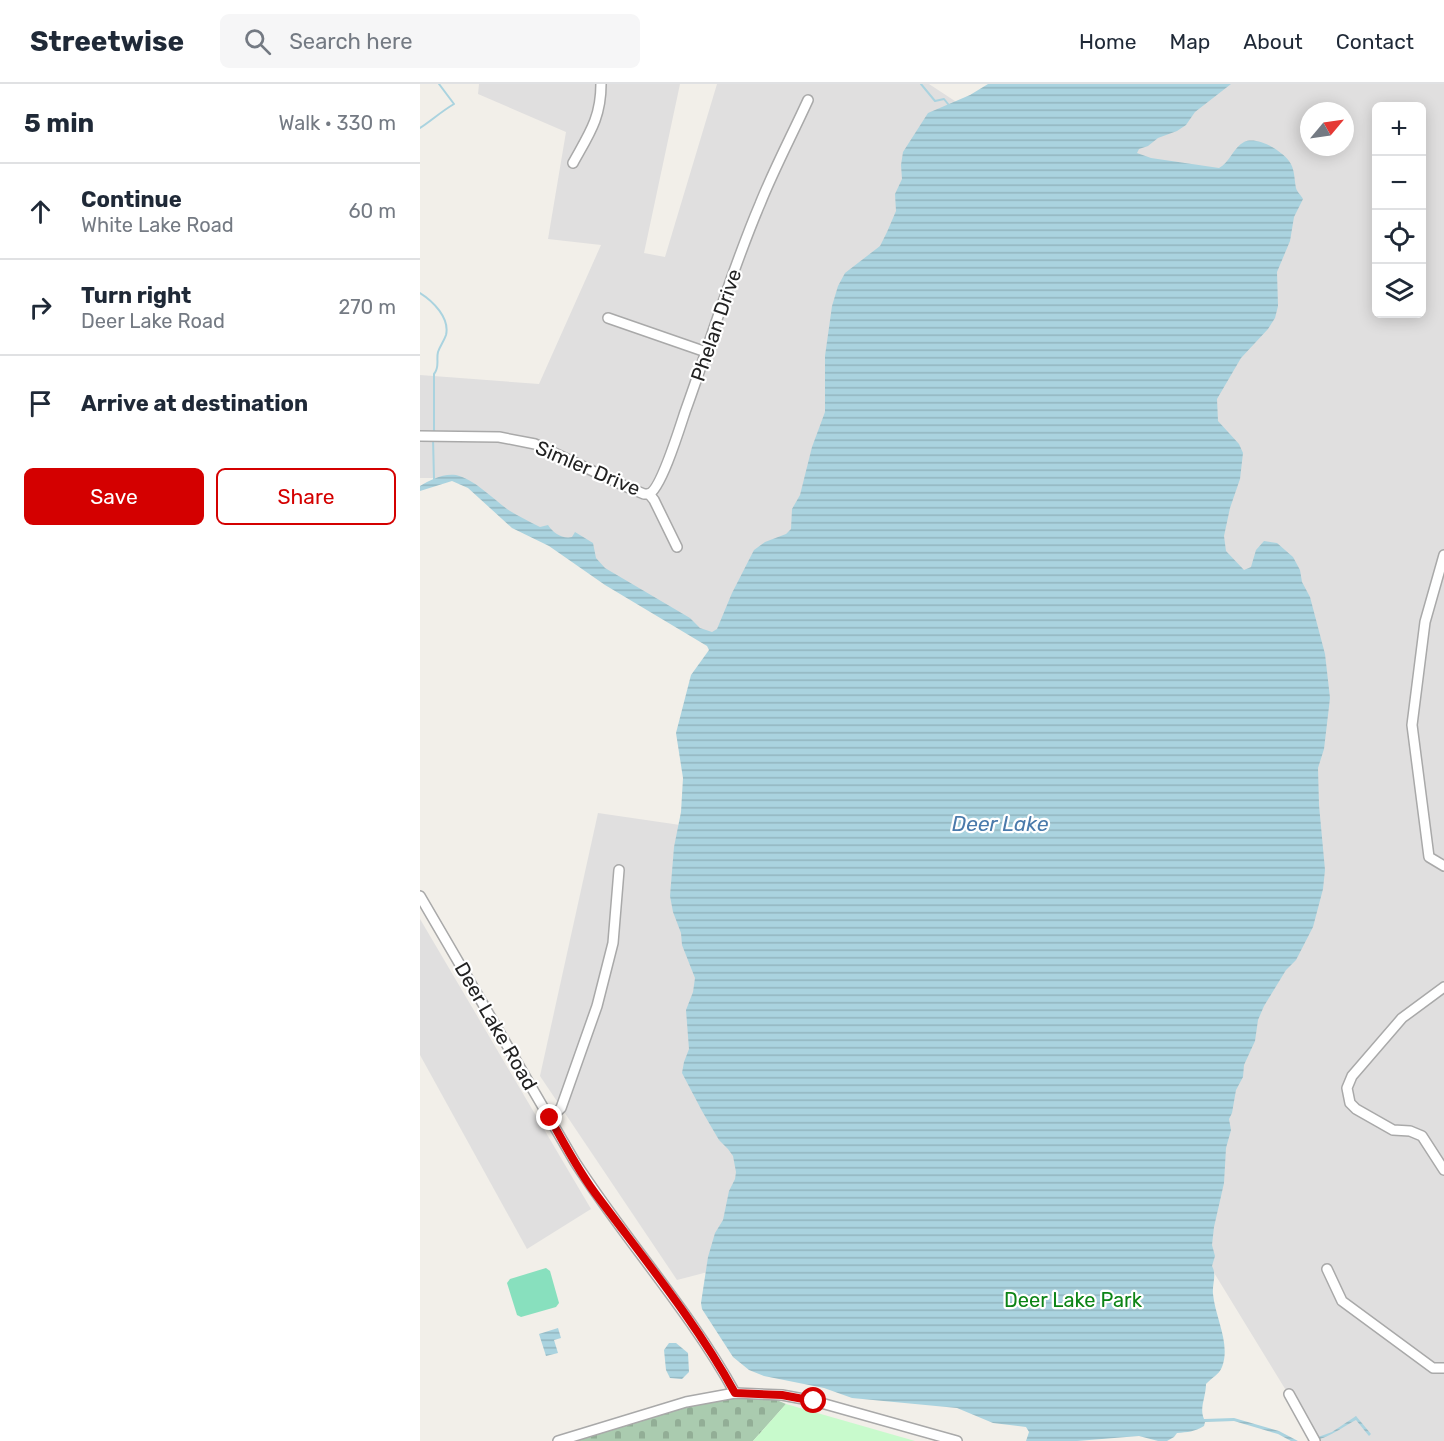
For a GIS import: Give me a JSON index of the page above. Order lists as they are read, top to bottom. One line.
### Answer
{"streets":{"street":["Phelan Drive","Simler Drive","Deer Lake Road"]},"crossings":[["Phelan Drive","Simler Drive"]],"water":["Deer Lake"],"parks":["Deer Lake Park"],"north":"top right","page":{"header":"Streetwise","search":"Search here","nav":["Home","Map","About","Contact"],"heading":["5 min","Walk · 330 m"],"map_buttons":["+","−"],"list":[["Continue","White Lake Road","60 m"],["Turn right","Deer Lake Road","270 m"],"Arrive at destination"],"buttons":["Save","Share"]}}
